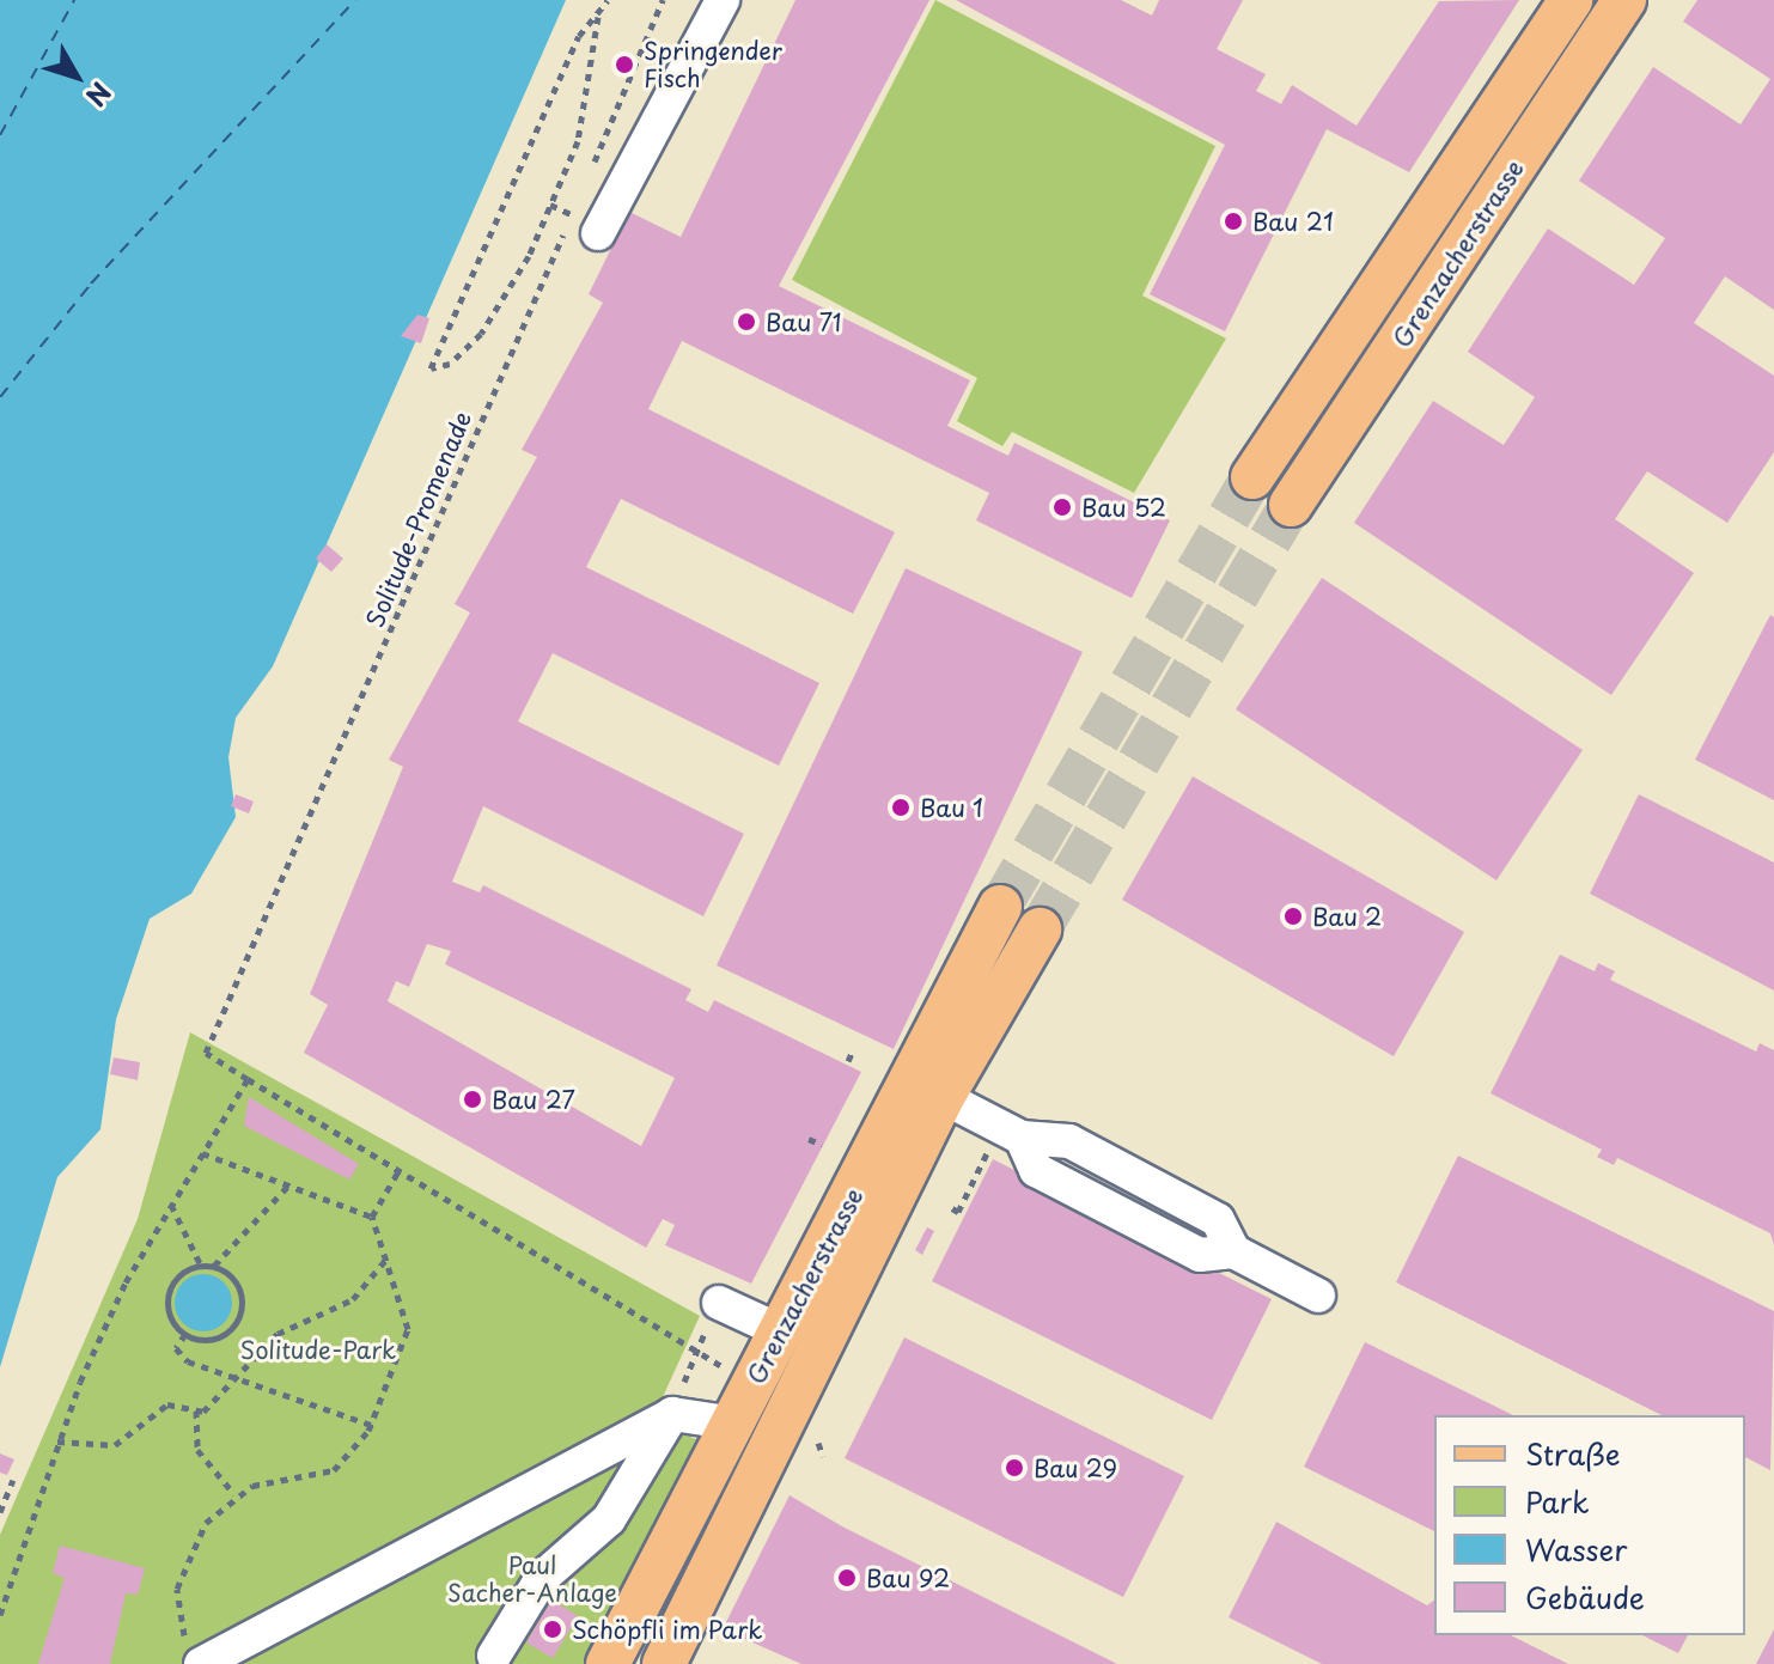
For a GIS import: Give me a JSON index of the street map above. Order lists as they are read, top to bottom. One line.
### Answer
{"streets":{"main road":["Grenzacherstrasse"],"path":["Solitude-Promenade"]},"parks":["Solitude-Park","Paul Sacher-Anlage"],"places":["Springender Fisch","Bau 21","Bau 71","Bau 52","Bau 1","Bau 2","Bau 27","Bau 29","Bau 92","Schöpfli im Park"],"legend":["Straße","Park","Wasser","Gebäude"],"north":"bottom right"}
